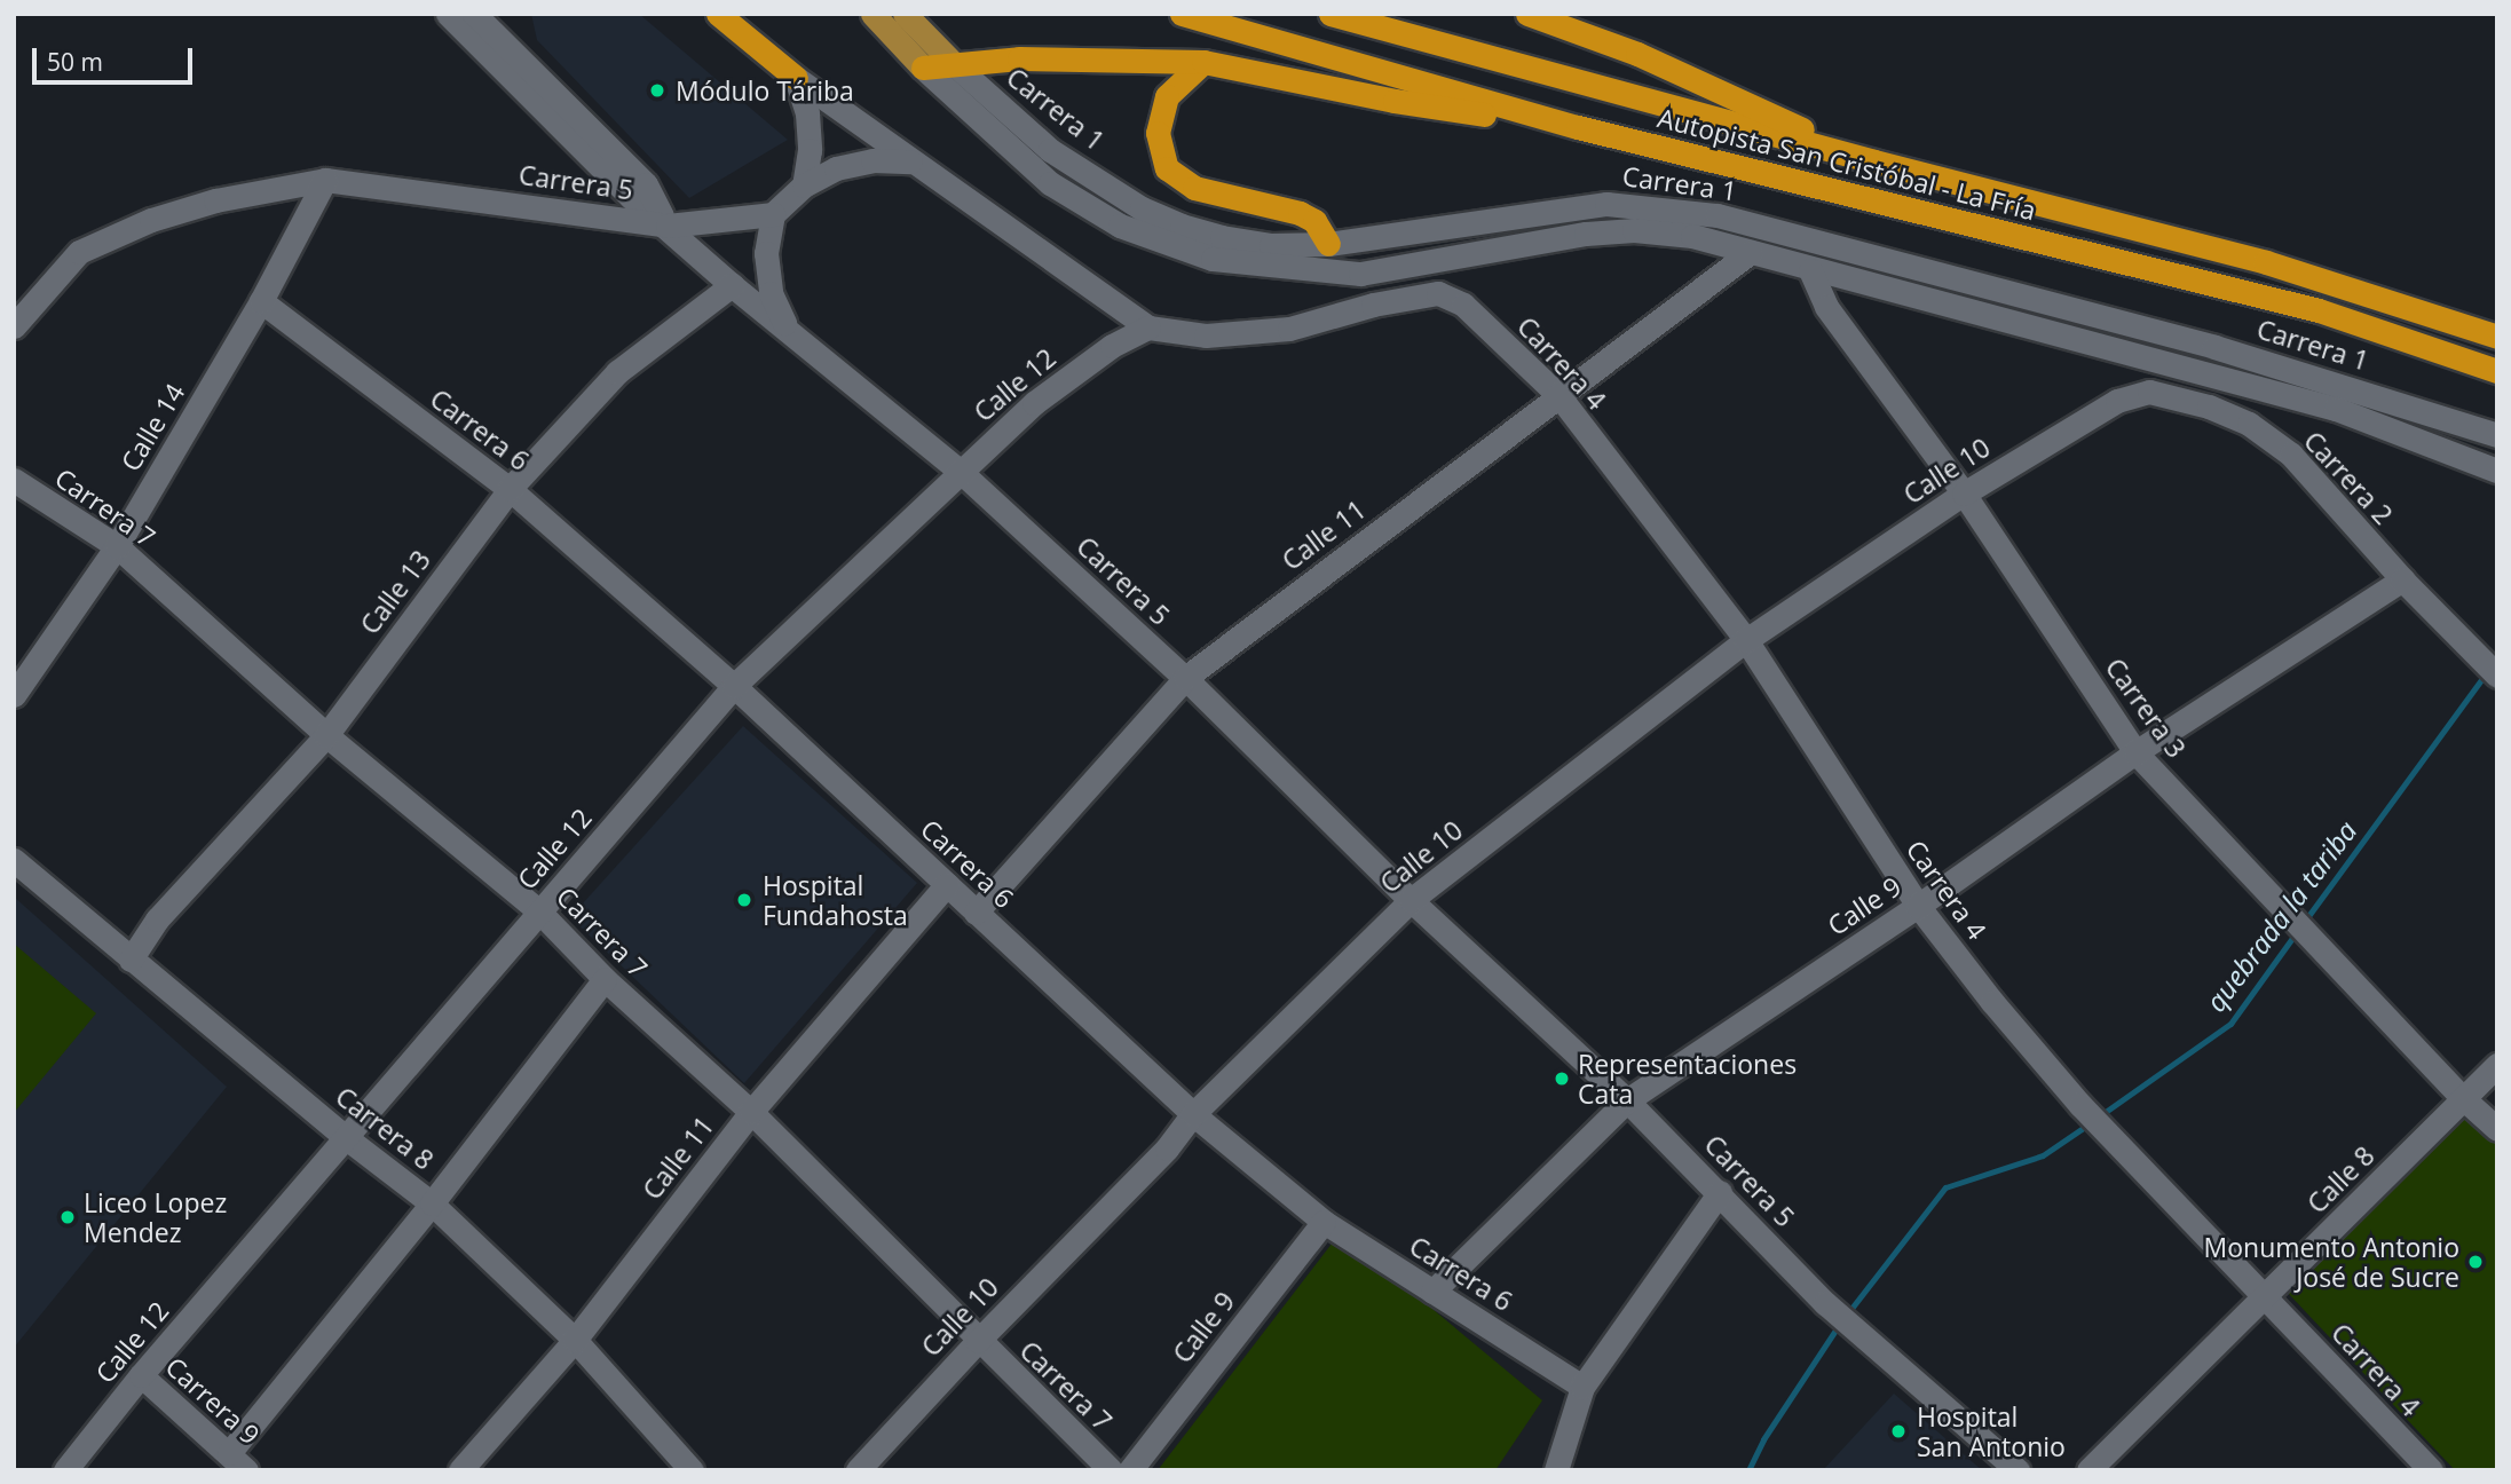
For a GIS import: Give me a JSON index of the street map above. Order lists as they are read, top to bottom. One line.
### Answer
{"streets":{"highway":["Autopista San Cristóbal - La Fría"],"main road":["Carrera 1"],"street":["Carrera 5","Carrera 4","Calle 12","Calle 14","Carrera 6","Calle 10","Carrera 2","Carrera 7","Calle 11","Calle 13","Carrera 3","Calle 9","Carrera 8","Calle 8","Carrera 9"]},"crossings":[["Carrera 1","Calle 11"],["Carrera 1","Carrera 3"],["Carrera 5","Calle 12"],["Carrera 5","Calle 14"],["Carrera 5","Calle 10"],["Carrera 5","Calle 11"],["Carrera 5","Calle 13"],["Carrera 5","Calle 9"],["Carrera 4","Calle 12"],["Carrera 4","Calle 10"],["Carrera 4","Calle 11"],["Carrera 4","Calle 9"],["Carrera 4","Calle 8"],["Calle 12","Carrera 6"],["Calle 12","Carrera 7"],["Calle 12","Carrera 8"],["Calle 12","Carrera 9"],["Calle 14","Carrera 6"],["Calle 14","Carrera 7"],["Carrera 6","Calle 10"],["Carrera 6","Calle 11"],["Carrera 6","Calle 13"],["Carrera 6","Calle 9"],["Calle 10","Carrera 2"],["Calle 10","Carrera 7"],["Calle 10","Carrera 3"],["Carrera 2","Calle 9"],["Carrera 7","Calle 11"],["Carrera 7","Calle 13"],["Calle 11","Carrera 8"],["Calle 13","Carrera 8"],["Carrera 3","Calle 9"],["Carrera 3","Calle 8"]],"water":["quebrada la tariba"],"places":["Módulo Táriba","Hospital Fundahosta","Representaciones Cata","Liceo Lopez Mendez","Monumento Antonio José de Sucre","Hospital San Antonio"],"scale_bar":"50 m"}
